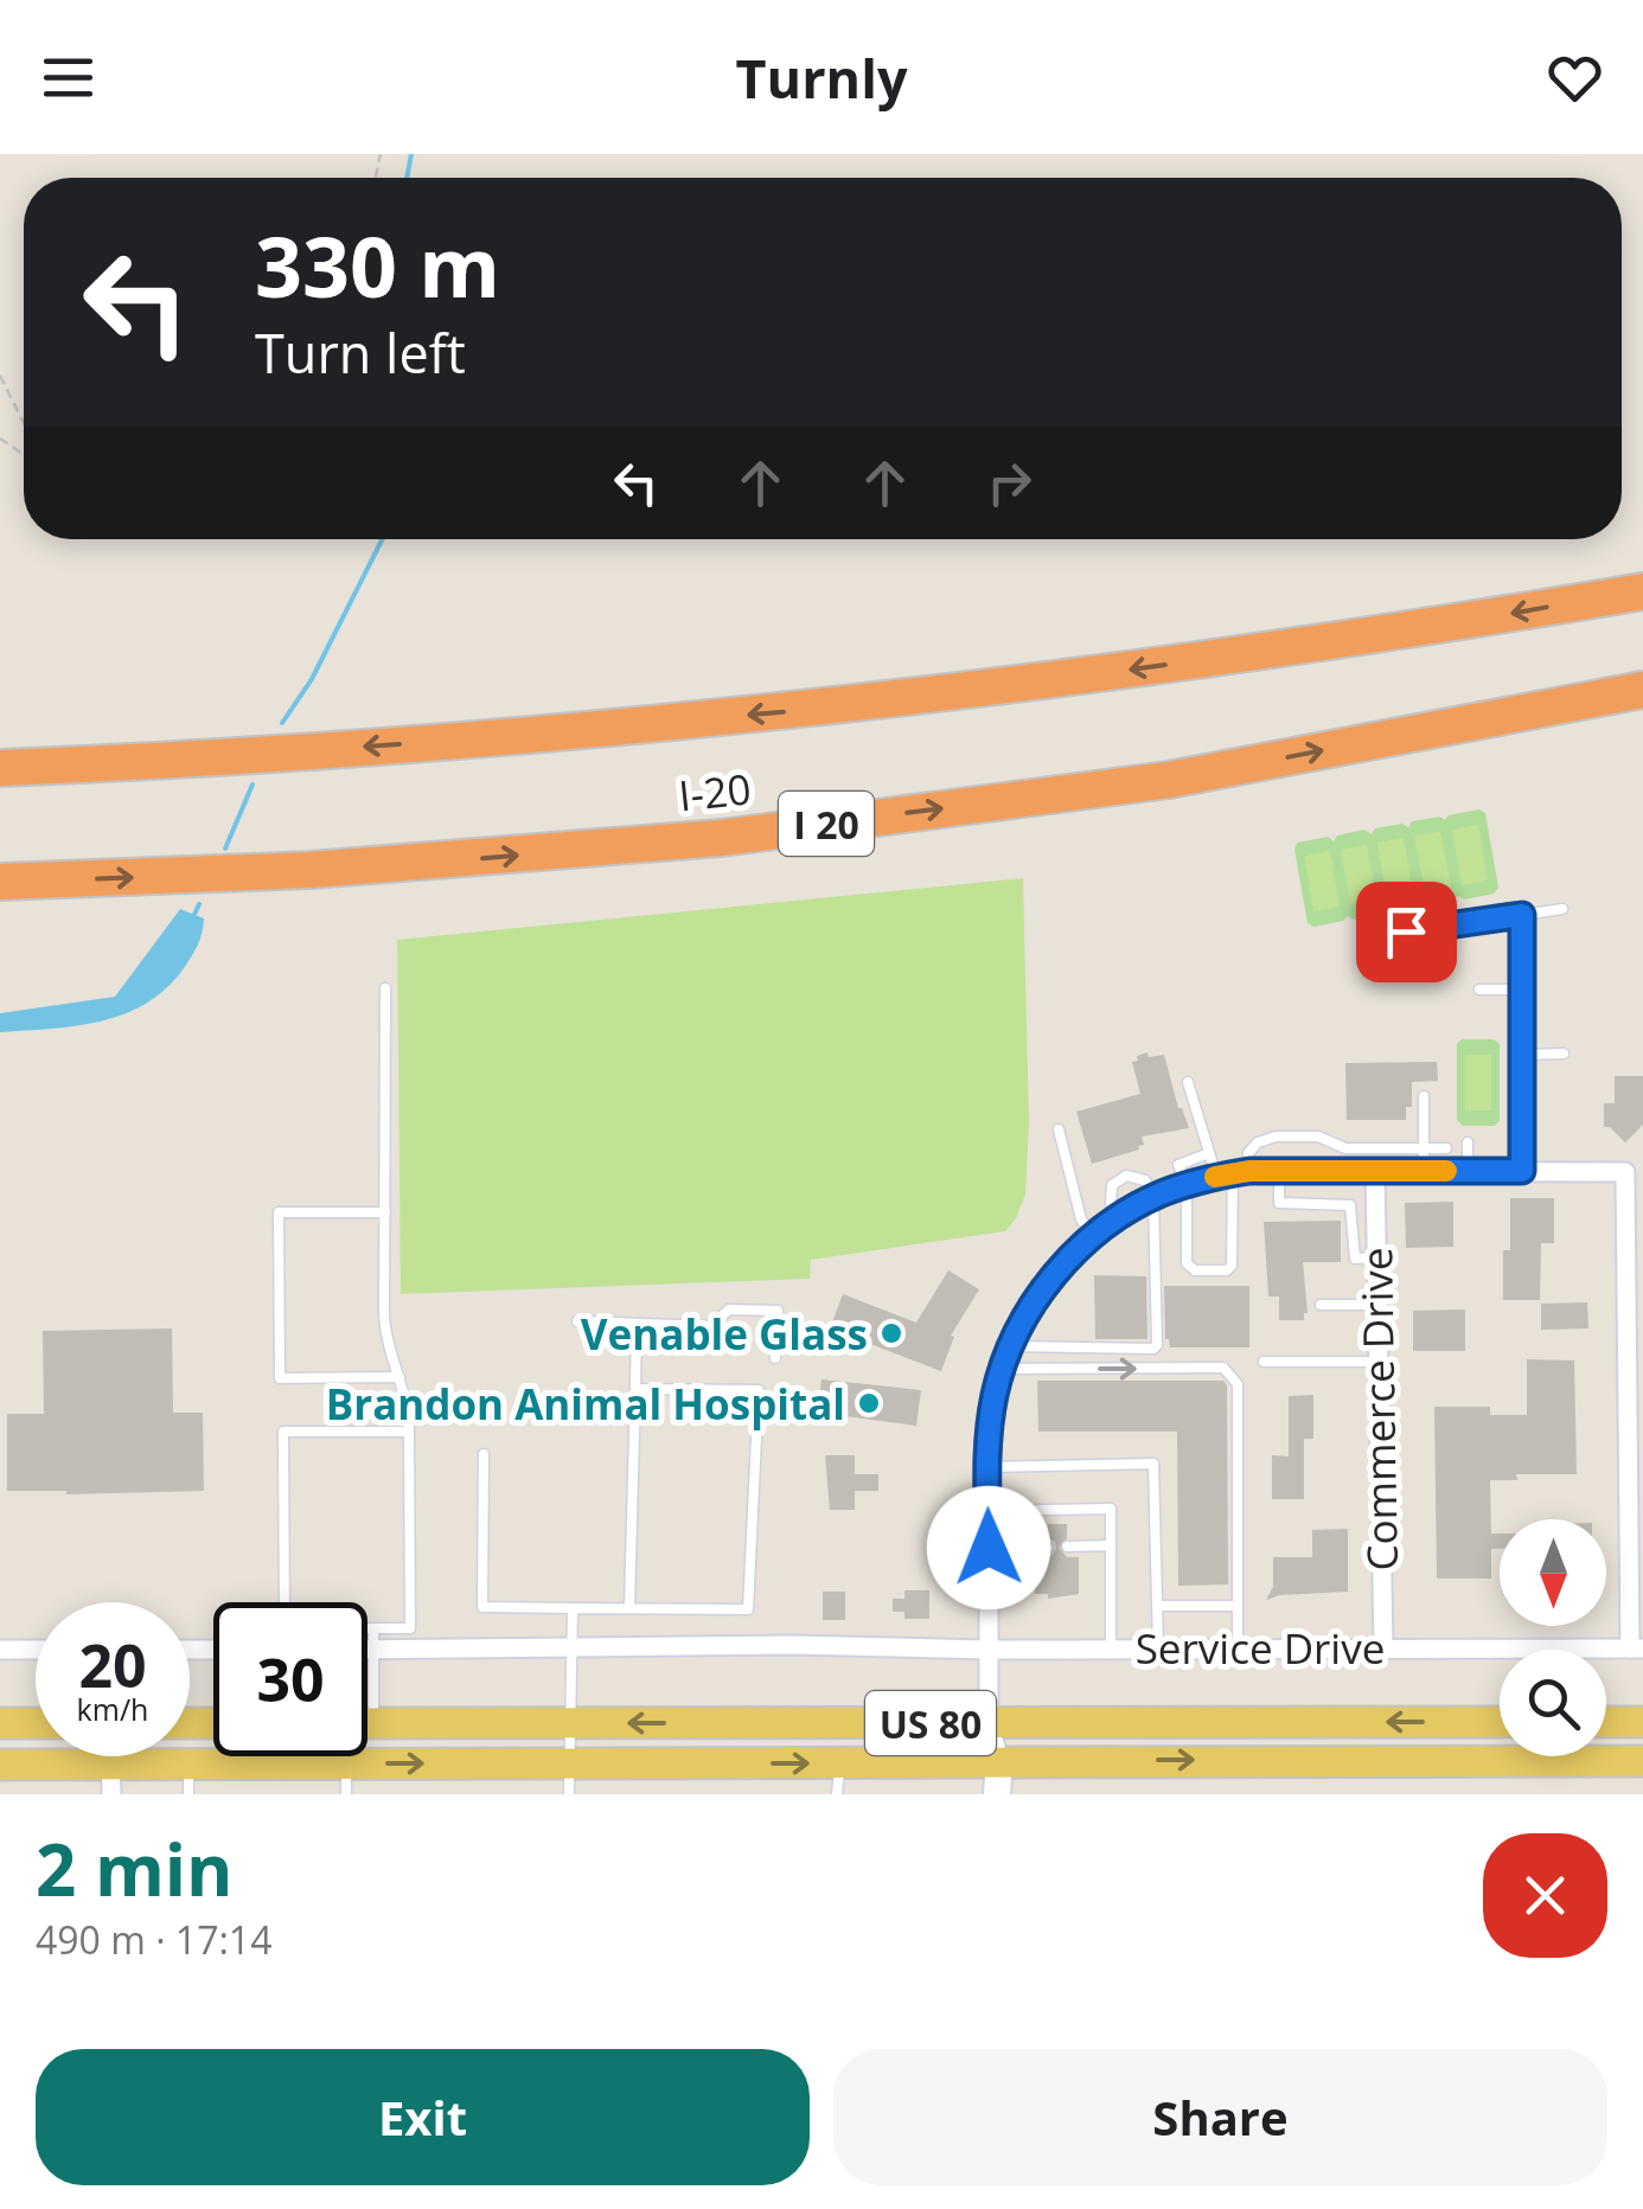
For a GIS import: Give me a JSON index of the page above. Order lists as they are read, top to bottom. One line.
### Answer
{"streets":{"highway":["I-20","I 20"],"main road":["US 80"],"street":["Commerce Drive","Service Drive"]},"crossings":[["Commerce Drive","Service Drive"]],"places":["Venable Glass","Brandon Animal Hospital"],"north":"bottom","page":{"header":"Turnly","turn":["330 m","Turn left"],"speed":"20 km/h","limit":"30","heading":["2 min","490 m · 17:14"],"buttons":["Exit","Share"]}}
